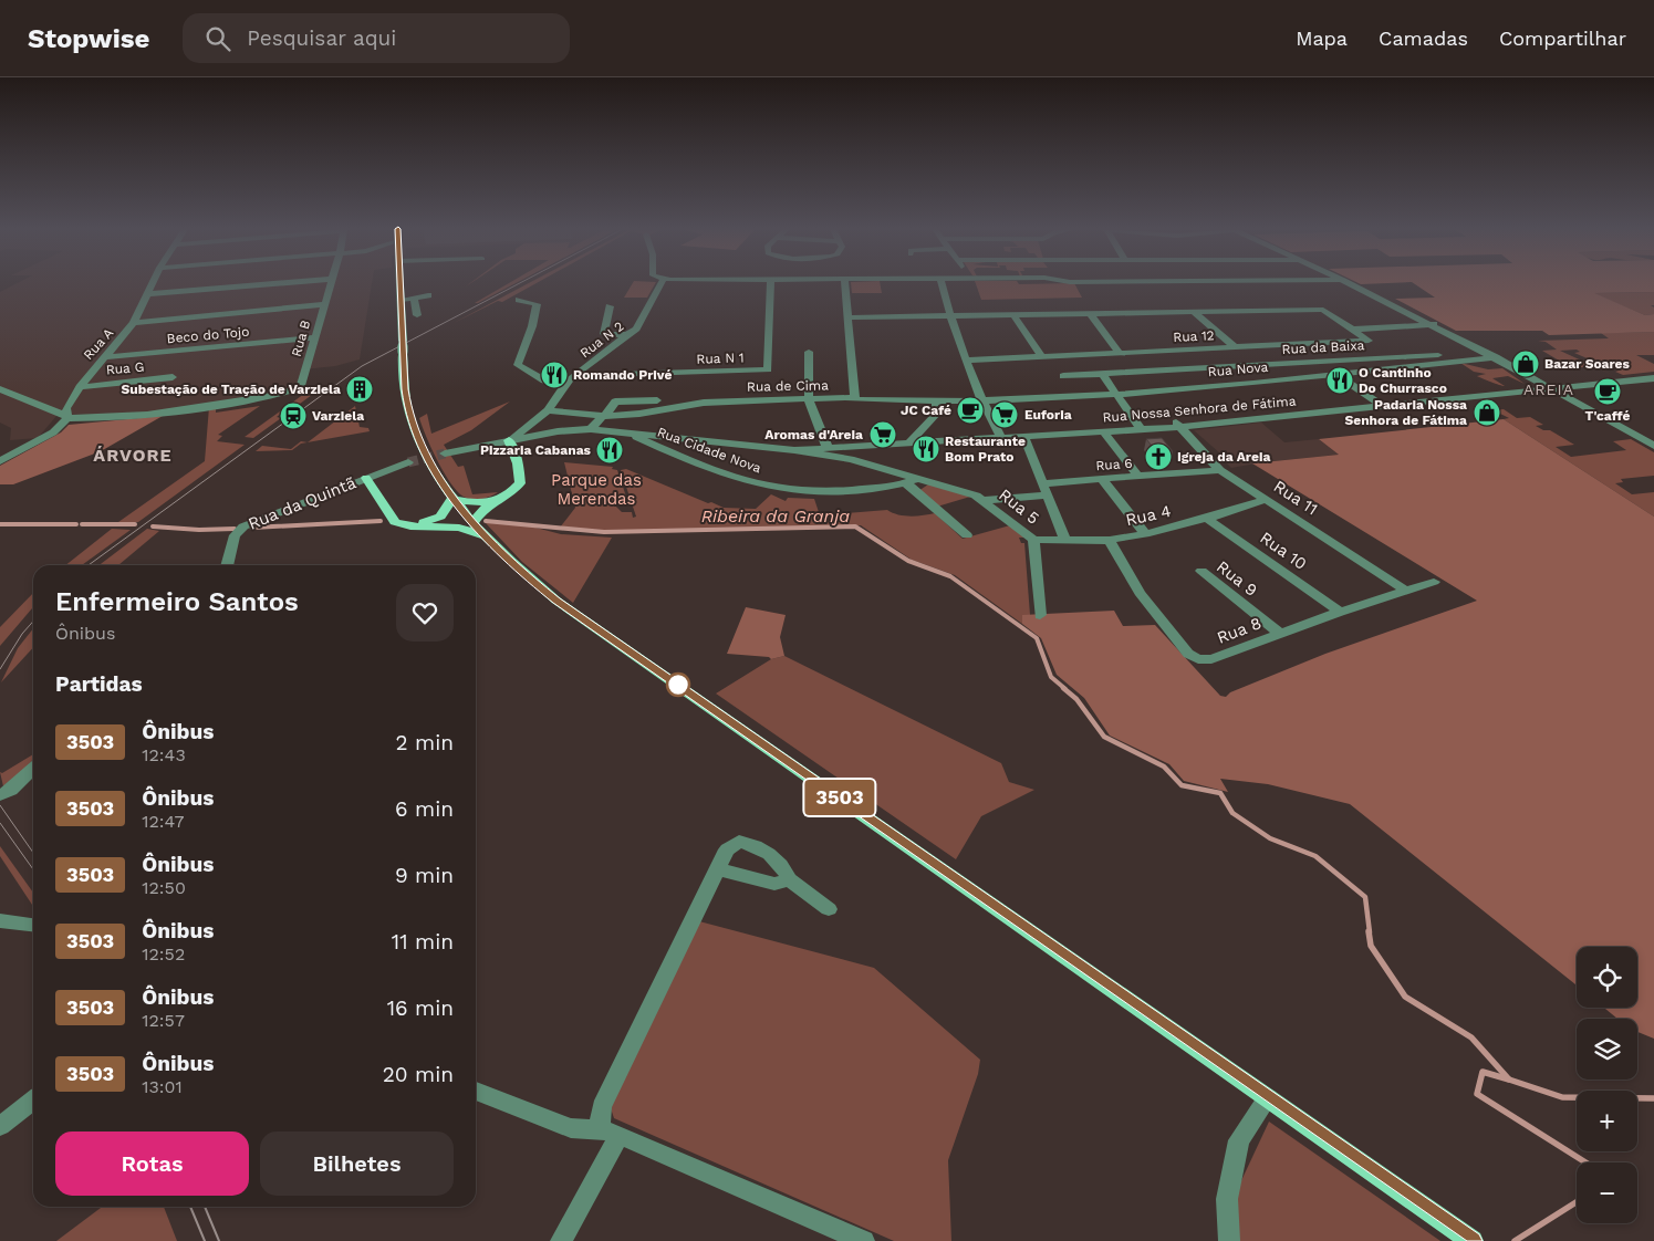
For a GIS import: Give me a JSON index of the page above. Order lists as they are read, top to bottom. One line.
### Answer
{"streets":{"street":["Beco do Tojo","Rua 12","Rua B","Rua N 2","Rua A","Rua da Baixa","Rua N 1","Rua G","Rua Nova","Rua de Cima","Rua Nossa Senhora de Fátima","Rua Cidade Nova","Rua 6","Rua 11","Rua da Quintã","Rua 5","Rua 4","Rua 10","Rua 9","Rua 8"]},"crossings":[["Beco do Tojo","Rua B"],["Beco do Tojo","Rua A"],["Rua B","Rua A"],["Rua N 2","Rua N 1"],["Rua N 2","Rua de Cima"],["Rua A","Rua G"],["Rua Nova","Rua de Cima"],["Rua Nossa Senhora de Fátima","Rua 11"],["Rua 6","Rua 11"],["Rua 11","Rua 4"],["Rua 11","Rua 8"],["Rua 5","Rua 4"],["Rua 4","Rua 10"],["Rua 4","Rua 8"],["Rua 10","Rua 8"],["Rua 9","Rua 8"]],"districts":["AREIA","ÁRVORE"],"water":["Ribeira da Granja"],"parks":["Parque das Merendas"],"places":{"shop":["Bazar Soares","Padaria Nossa Senhora de Fátima"],"restaurant":["Romando Privé","O Cantinho Do Churrasco","Restaurante Bom Prato","Pizzaria Cabanas"],"building":["Subestação de Tração de Varziela"],"cafe":["T'caffé","JC Café"],"supermarket":["Euforia","Aromas d'Areia"],"station":["Varziela"],"church":["Igreja da Areia"]},"lines":["bus line 3503"],"page":{"header":"Stopwise","search":"Pesquisar aqui","nav":["Mapa","Camadas","Compartilhar"],"on_map":"3503","heading":[["Enfermeiro Santos","Ônibus"],"Partidas"],"list":[{"mark":"3503","name":"Ônibus","note":"12:43","value":"2 min"},{"mark":"3503","name":"Ônibus","note":"12:47","value":"6 min"},{"mark":"3503","name":"Ônibus","note":"12:50","value":"9 min"},{"mark":"3503","name":"Ônibus","note":"12:52","value":"11 min"},{"mark":"3503","name":"Ônibus","note":"12:57","value":"16 min"},{"mark":"3503","name":"Ônibus","note":"13:01","value":"20 min"}],"map_buttons":["+","−"],"buttons":["Rotas","Bilhetes"]}}
